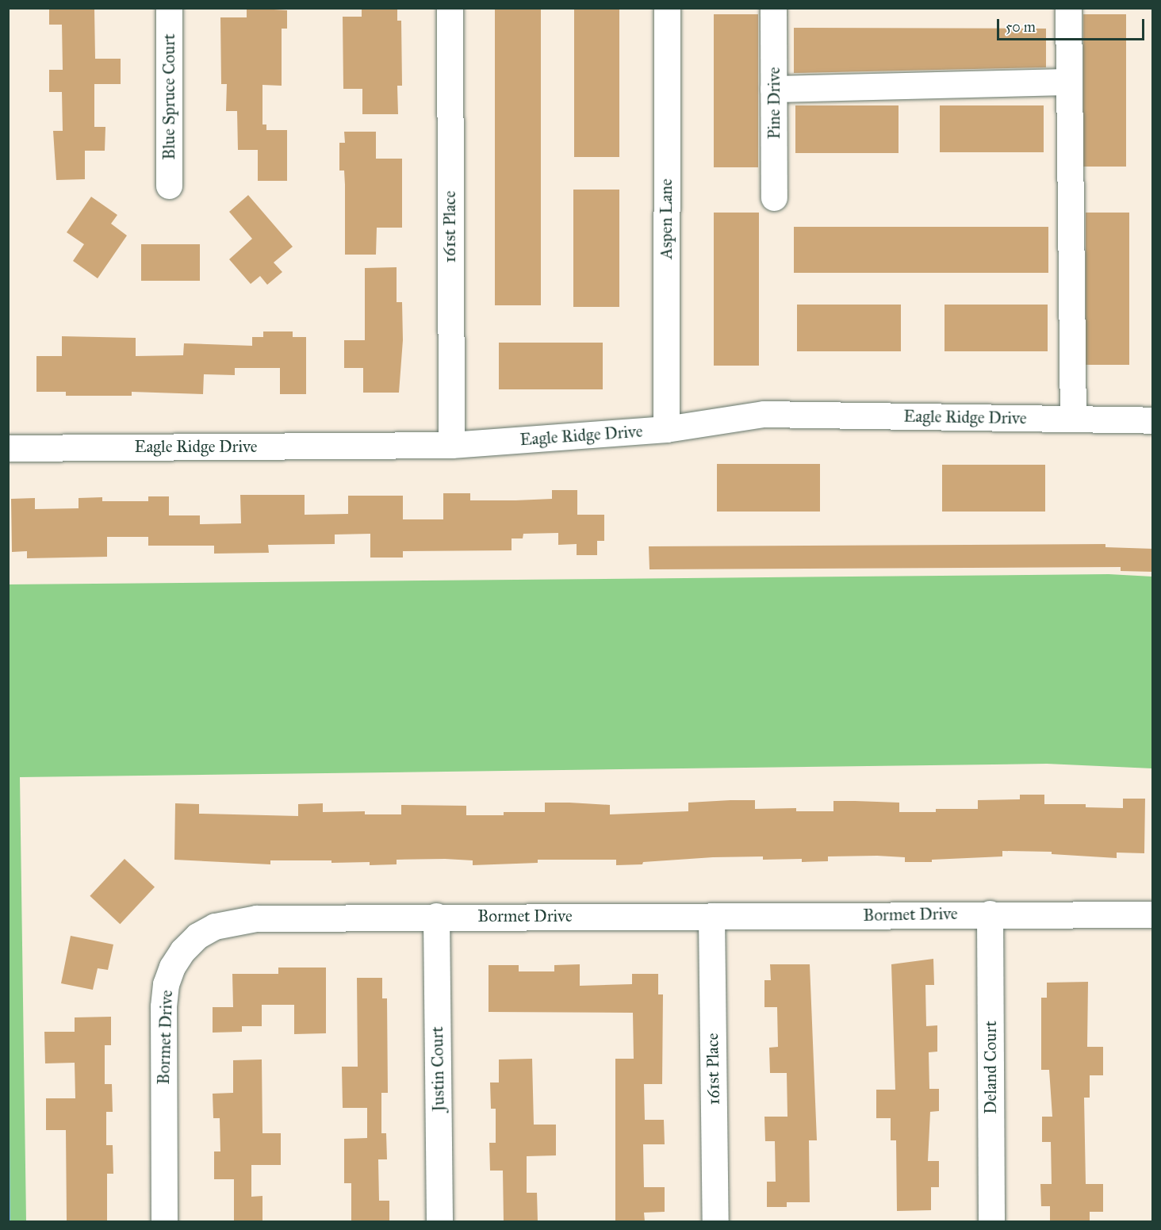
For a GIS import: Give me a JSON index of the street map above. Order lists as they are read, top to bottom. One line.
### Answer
{"streets":{"street":["Blue Spruce Court","Pine Drive","Aspen Lane","161st Place","Eagle Ridge Drive","Bormet Drive","Deland Court","Justin Court"]},"crossings":[["Aspen Lane","Eagle Ridge Drive"],["161st Place","Eagle Ridge Drive"],["161st Place","Bormet Drive"],["Bormet Drive","Deland Court"],["Bormet Drive","Justin Court"]],"scale_bar":"50 m"}
